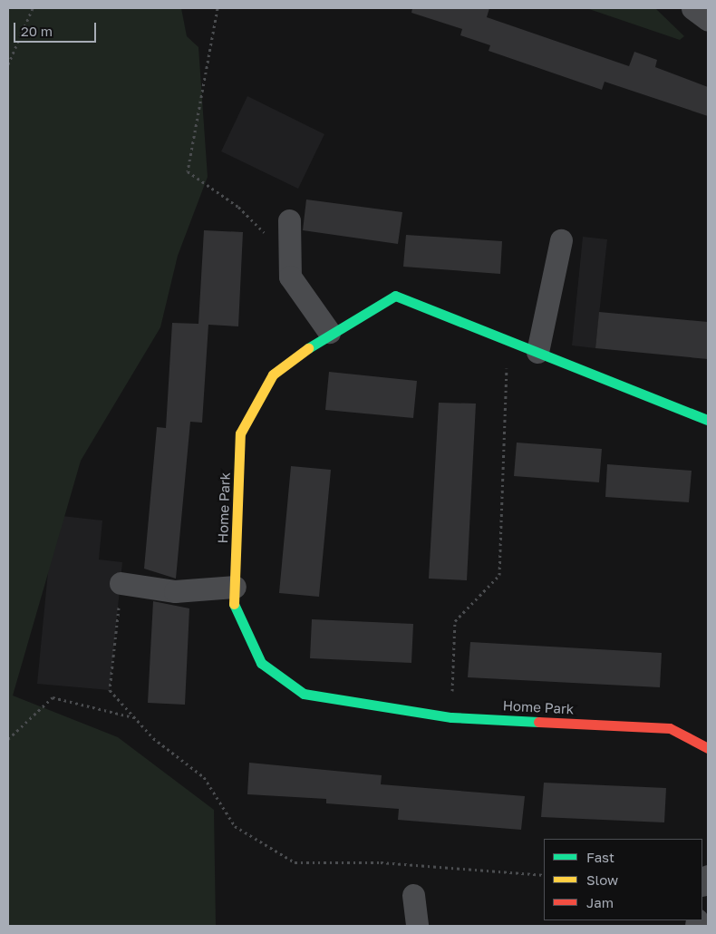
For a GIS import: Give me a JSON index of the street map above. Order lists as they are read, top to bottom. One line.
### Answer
{"streets":{"street":["Home Park"]},"legend":["Fast","Slow","Jam"],"scale_bar":"20 m"}
